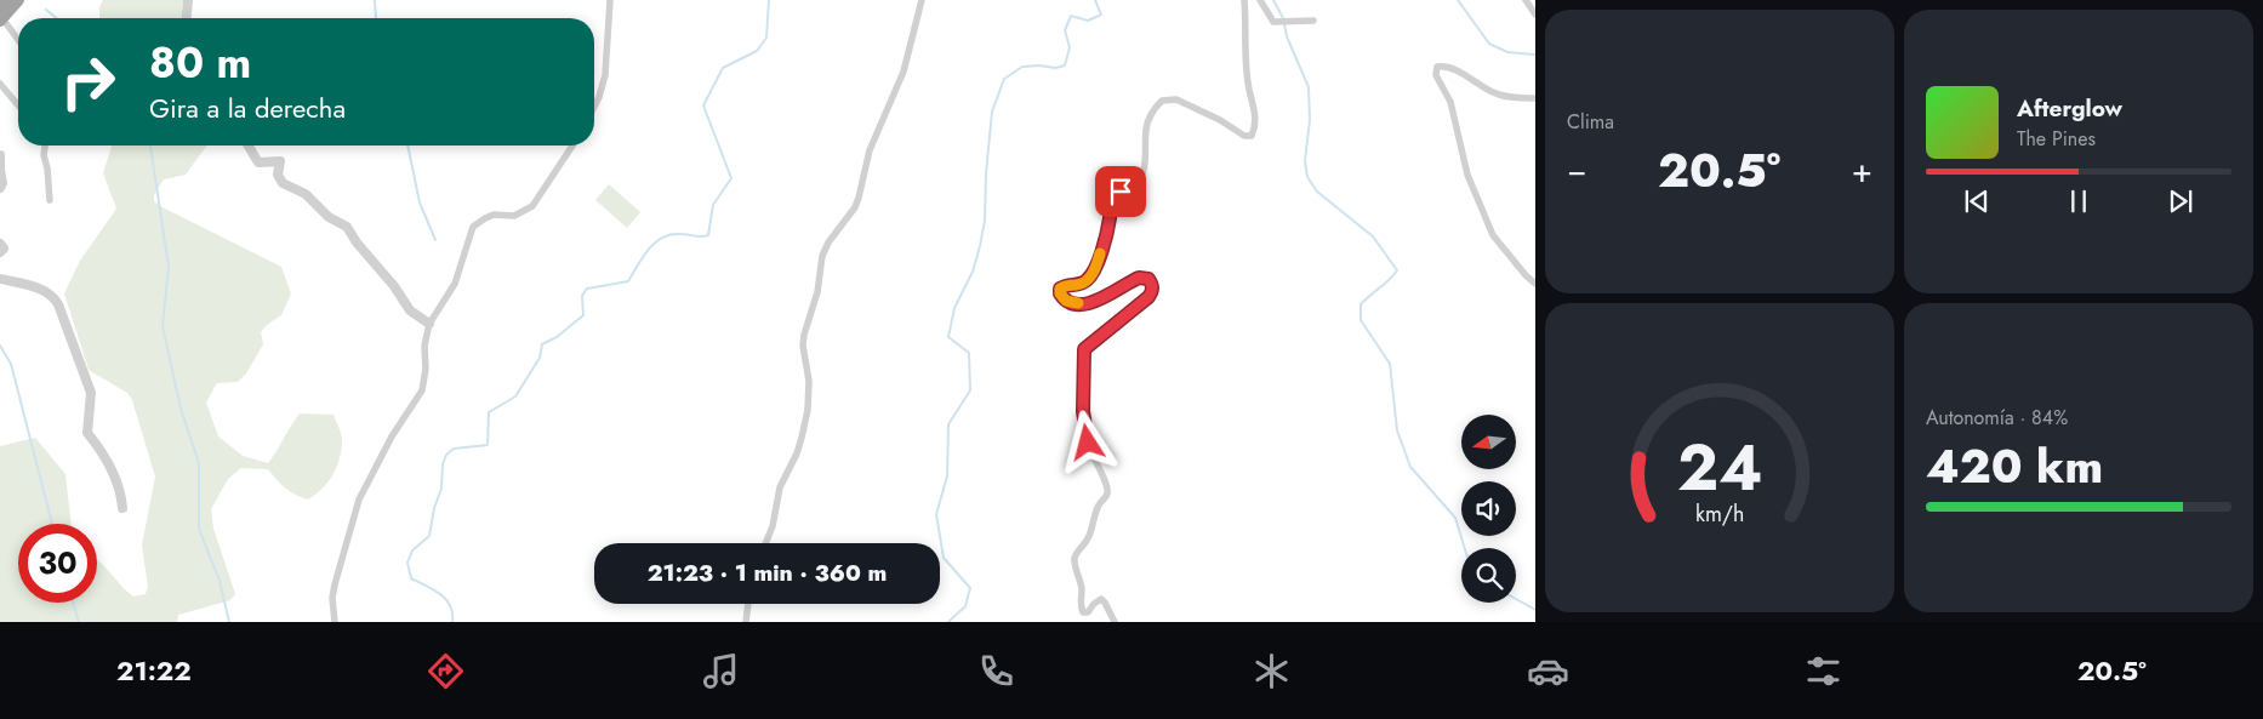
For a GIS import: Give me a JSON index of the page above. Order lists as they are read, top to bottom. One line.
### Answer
{"north":"left","page":{"tile":["Clima",["Autonomía · 84%","420 km"]],"turn":["80 m","Gira a la derecha"],"song":["Afterglow","The Pines"],"heat":["−","20.5°","+"],"limit":"30","trip":"21:23 · 1 min · 360 m","tabs":["21:22","20.5°"],"gauge":["24","km/h"]}}
